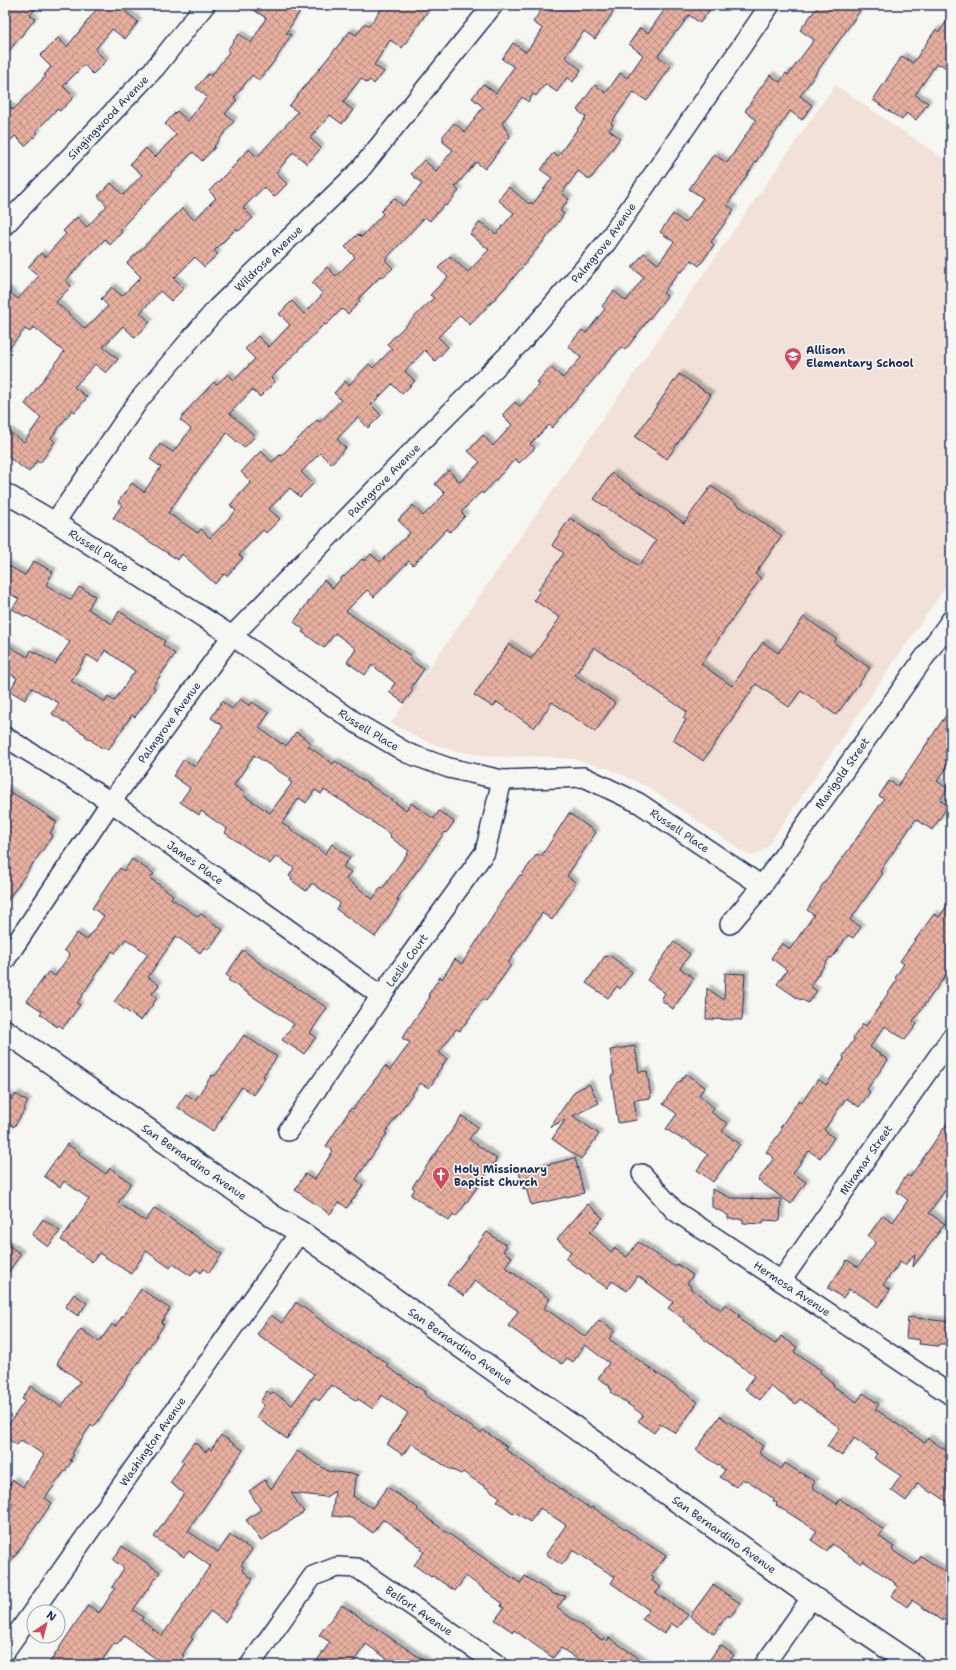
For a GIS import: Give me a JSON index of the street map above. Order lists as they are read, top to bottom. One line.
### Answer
{"streets":{"main road":["San Bernardino Avenue"],"street":["Singingwood Avenue","Palmgrove Avenue","Wildrose Avenue","Russell Place","Marigold Street","James Place","Leslie Court","Miramar Street","Hermosa Avenue","Washington Avenue","Belfort Avenue"]},"crossings":[["Palmgrove Avenue","Russell Place"],["Palmgrove Avenue","James Place"],["Wildrose Avenue","Russell Place"],["Russell Place","Marigold Street"],["Russell Place","Leslie Court"],["James Place","Leslie Court"],["Miramar Street","Hermosa Avenue"],["San Bernardino Avenue","Washington Avenue"]],"places":{"school or university":["Allison Elementary School"],"church":["Holy Missionary Baptist Church"]},"north":"top right"}
